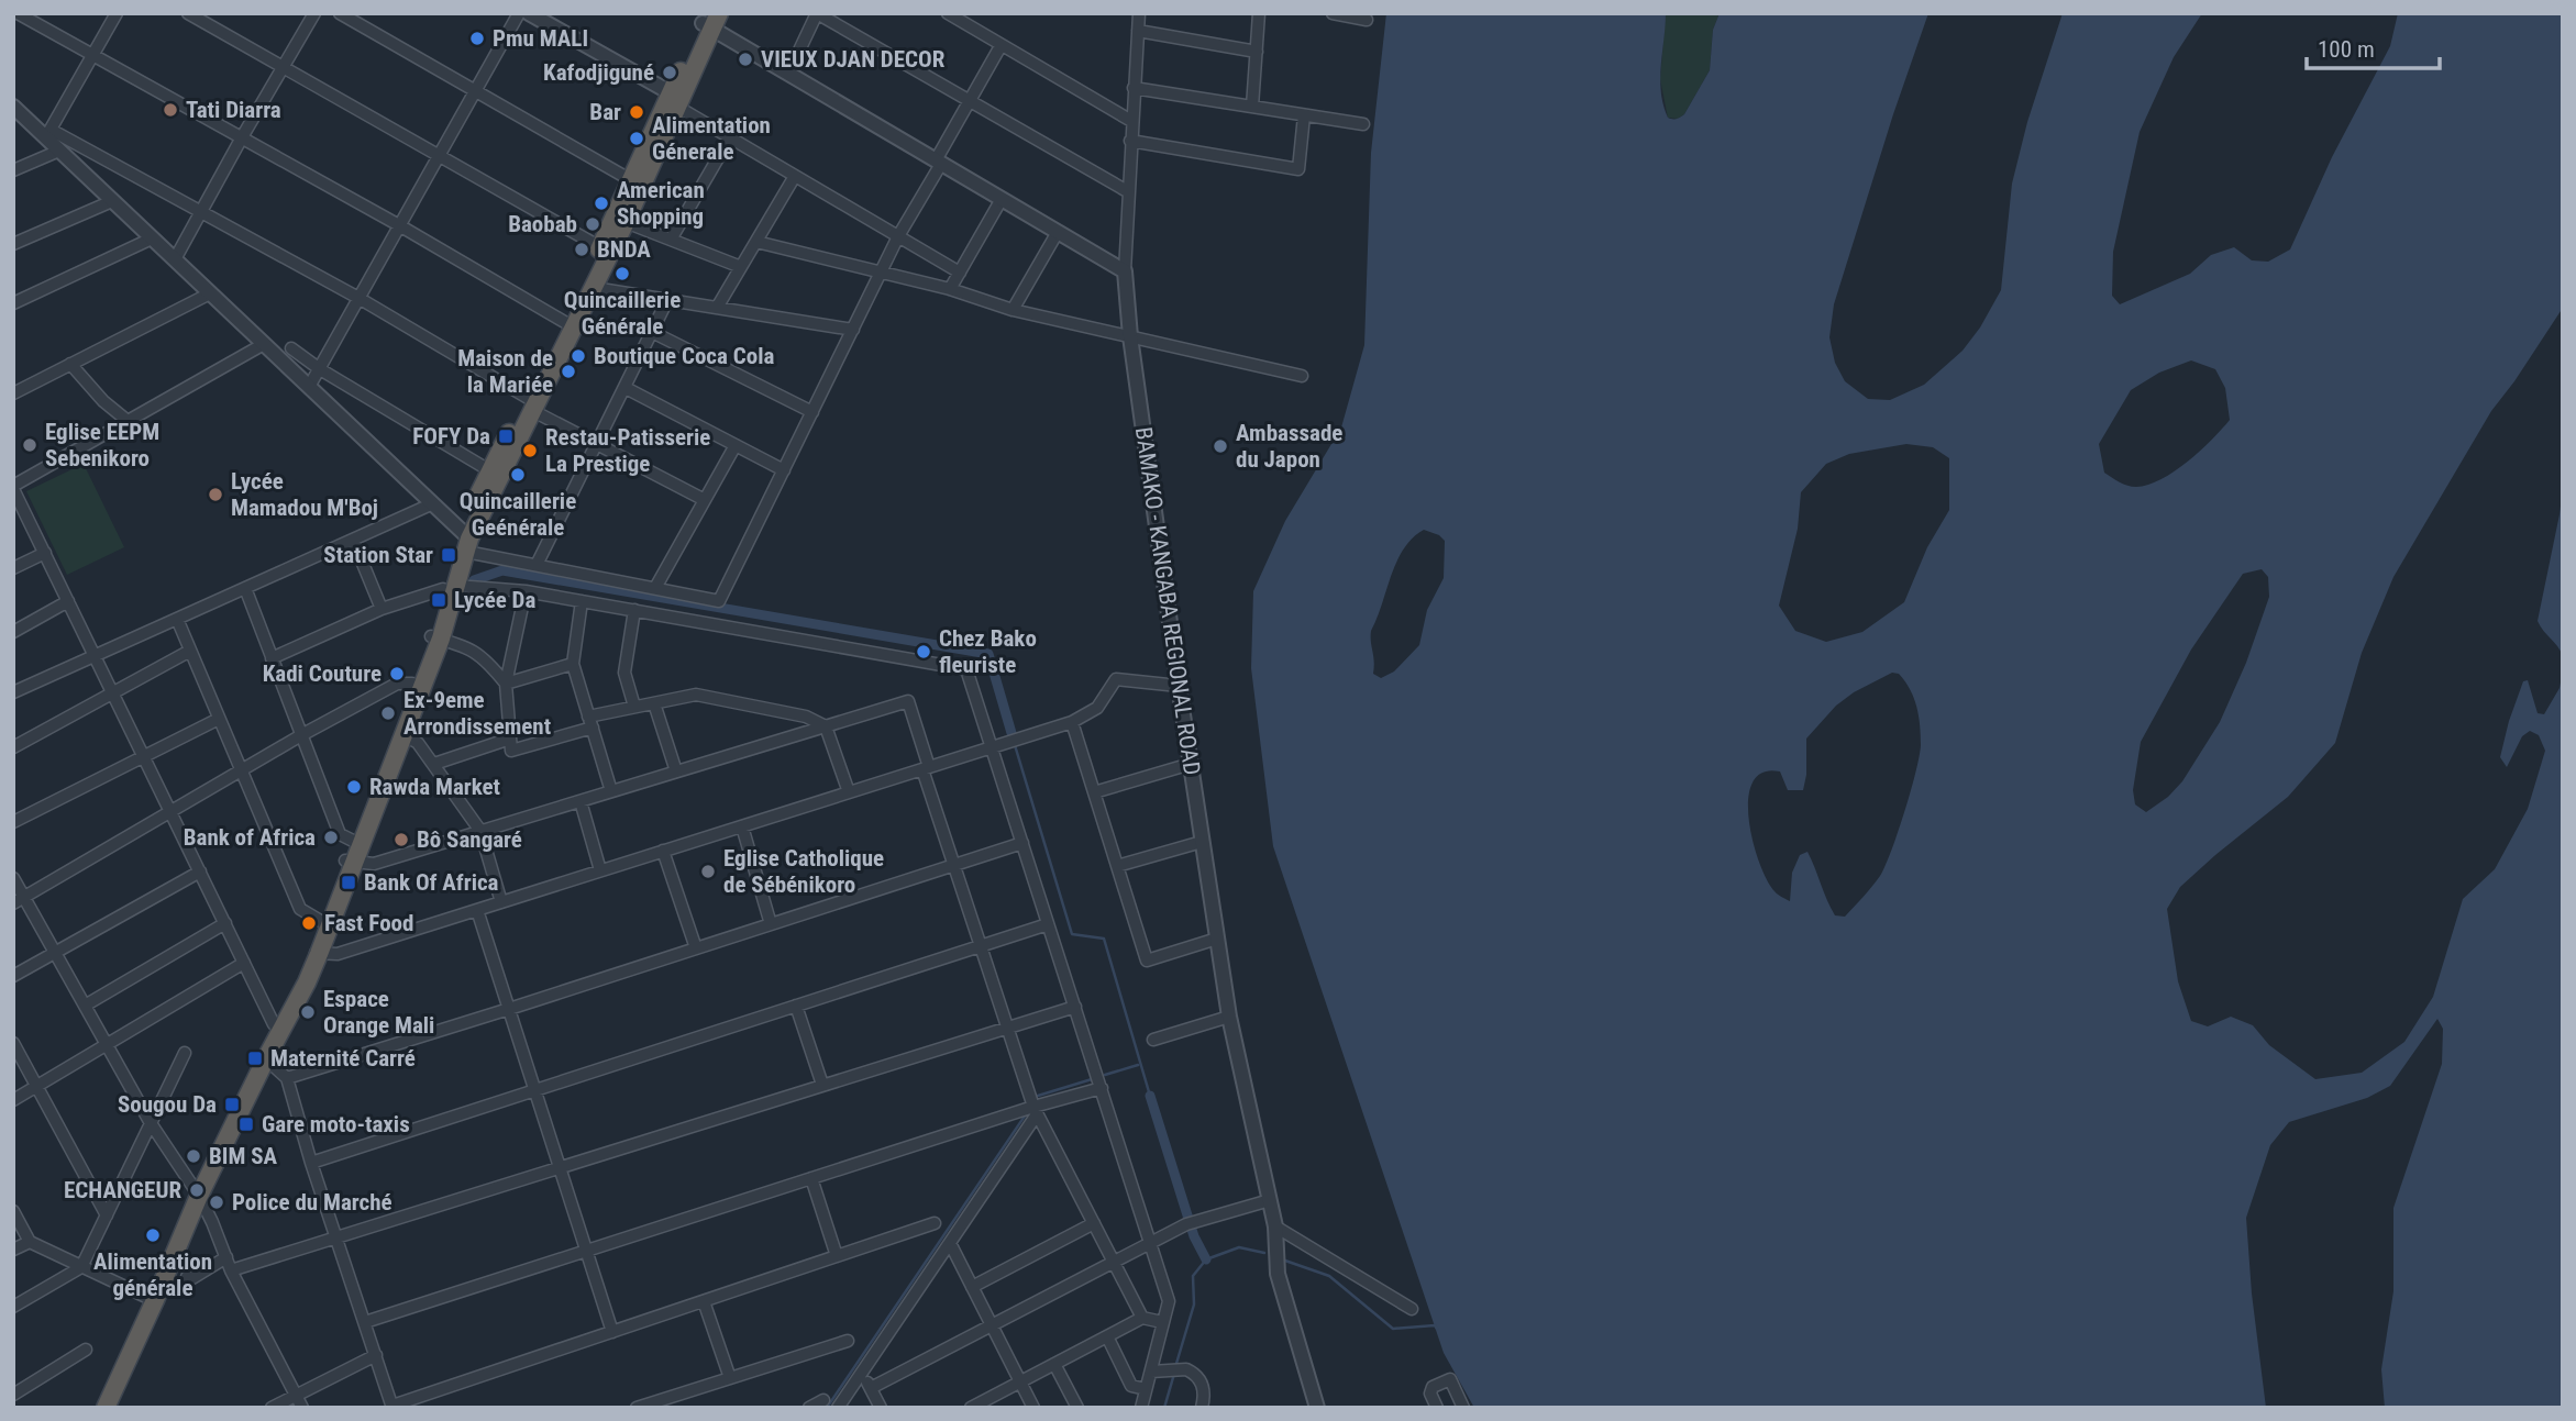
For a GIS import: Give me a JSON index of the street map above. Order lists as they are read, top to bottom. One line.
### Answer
{"streets":{"street":["BAMAKO - KANGABA REGIONAL ROAD"]},"places":{"other":["Pmu MALI","VIEUX DJAN DECOR","Kafodjiguné","Tati Diarra","Bar","Alimentation Génerale","American Shopping","Baobab","BNDA","Quincaillerie Générale","Boutique Coca Cola","Maison de la Mariée","Eglise EEPM Sebenikoro","Ambassade du Japon","Restau-Patisserie La Prestige","Quincaillerie Geénérale","Lycée Mamadou M'Boj","Chez Bako fleuriste","Kadi Couture","Ex-9eme Arrondissement","Rawda Market","Bank of Africa","Bô Sangaré","Eglise Catholique de Sébénikoro","Fast Food","Espace Orange Mali","BIM SA","ECHANGEUR","Police du Marché","Alimentation générale"],"transit":["FOFY Da","Station Star","Lycée Da","Bank Of Africa","Maternité Carré","Sougou Da","Gare moto-taxis"]},"scale_bar":"100 m"}
